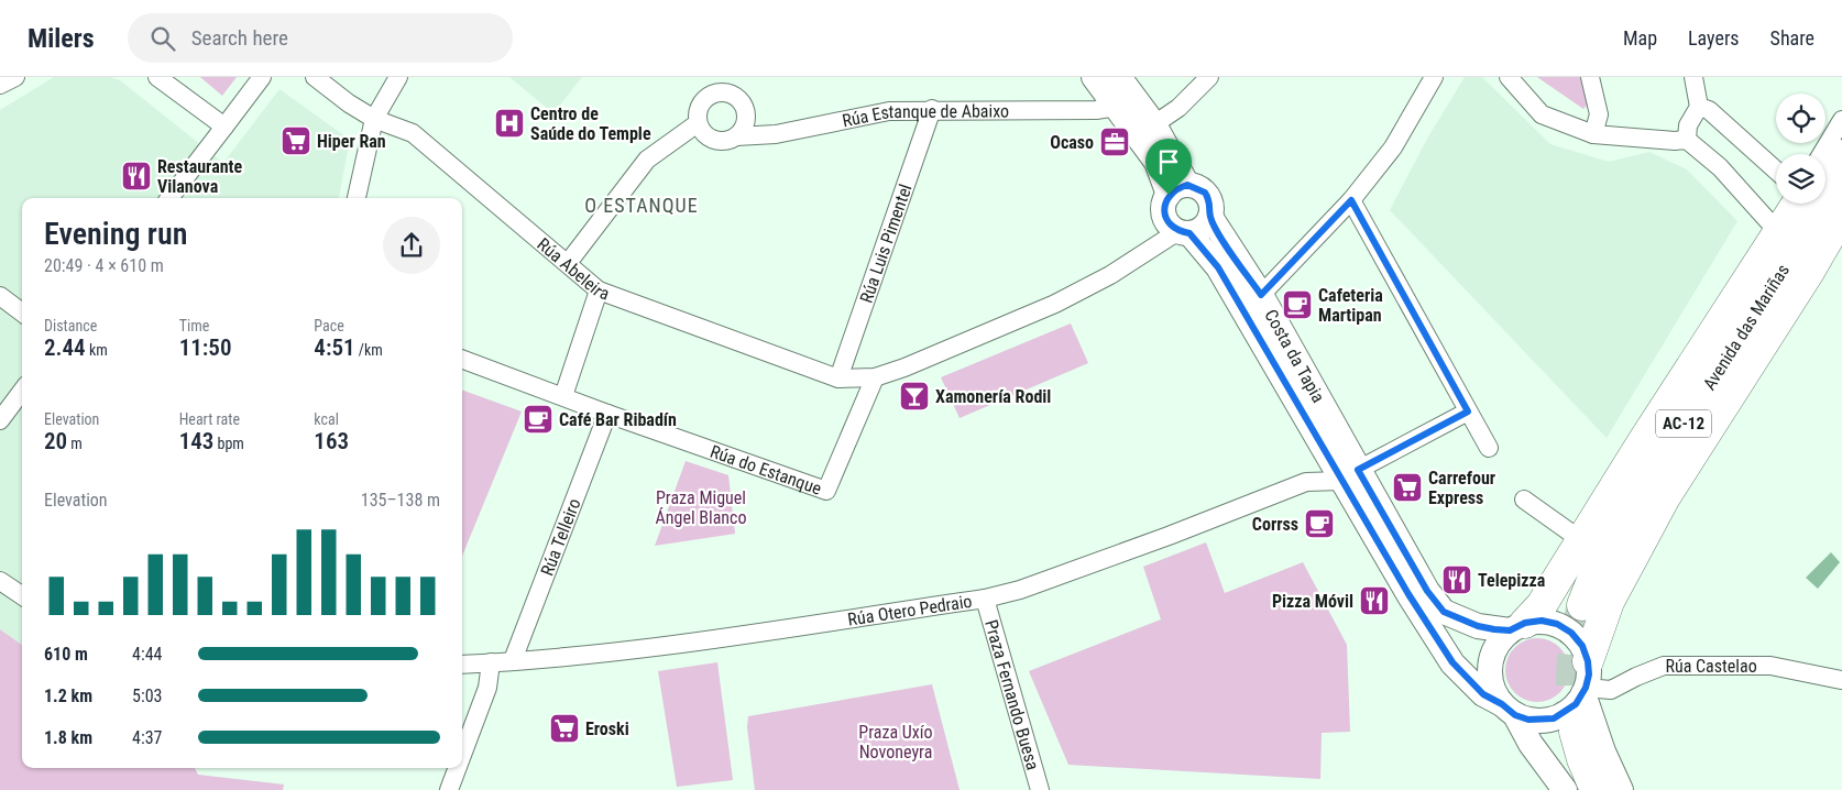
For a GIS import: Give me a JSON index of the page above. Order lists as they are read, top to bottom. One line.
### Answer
{"streets":{"highway":["Avenida das Mariñas","AC-12"],"main road":["Costa da Tapia"],"street":["Rúa Estanque de Abaixo","Rúa Luis Pimentel","Rúa Abeleira","Rúa do Estanque","Rúa Telleiro","Rúa Otero Pedraio","Rúa Castelao","Praza Fernando Buesa"]},"crossings":[["Rúa Estanque de Abaixo","Rúa Luis Pimentel"],["Rúa Luis Pimentel","Rúa Abeleira"],["Rúa Abeleira","Rúa do Estanque"],["Costa da Tapia","Rúa Otero Pedraio"],["Costa da Tapia","Rúa Castelao"],["Rúa do Estanque","Rúa Telleiro"],["Rúa Telleiro","Rúa Otero Pedraio"],["Rúa Otero Pedraio","Praza Fernando Buesa"]],"districts":["O ESTANQUE"],"parks":["Praza Miguel Ángel Blanco","Praza Uxío Novoneyra"],"places":{"hospital":["Centro de Saúde do Temple"],"supermarket":["Hiper Ran","Carrefour Express","Eroski"],"office":["Ocaso"],"restaurant":["Restaurante Vilanova","Telepizza","Pizza Móvil"],"cafe":["Cafeteria Martipan","Café Bar Ribadín","Corrss"],"bar":["Xamonería Rodil"]},"page":{"header":"Milers","search":"Search here","nav":["Map","Layers","Share"],"heading":["Evening run","20:49 · 4 × 610 m"],"stats":[["Distance","2.44 km"],["Time","11:50"],["Pace","4:51 /km"],["Elevation","20 m"],["Heart rate","143 bpm"],["kcal","163"]],"chart":["Elevation","135–138 m"],"list":[{"name":"610 m","note":"4:44"},{"name":"1.2 km","note":"5:03"},{"name":"1.8 km","note":"4:37"}]}}
